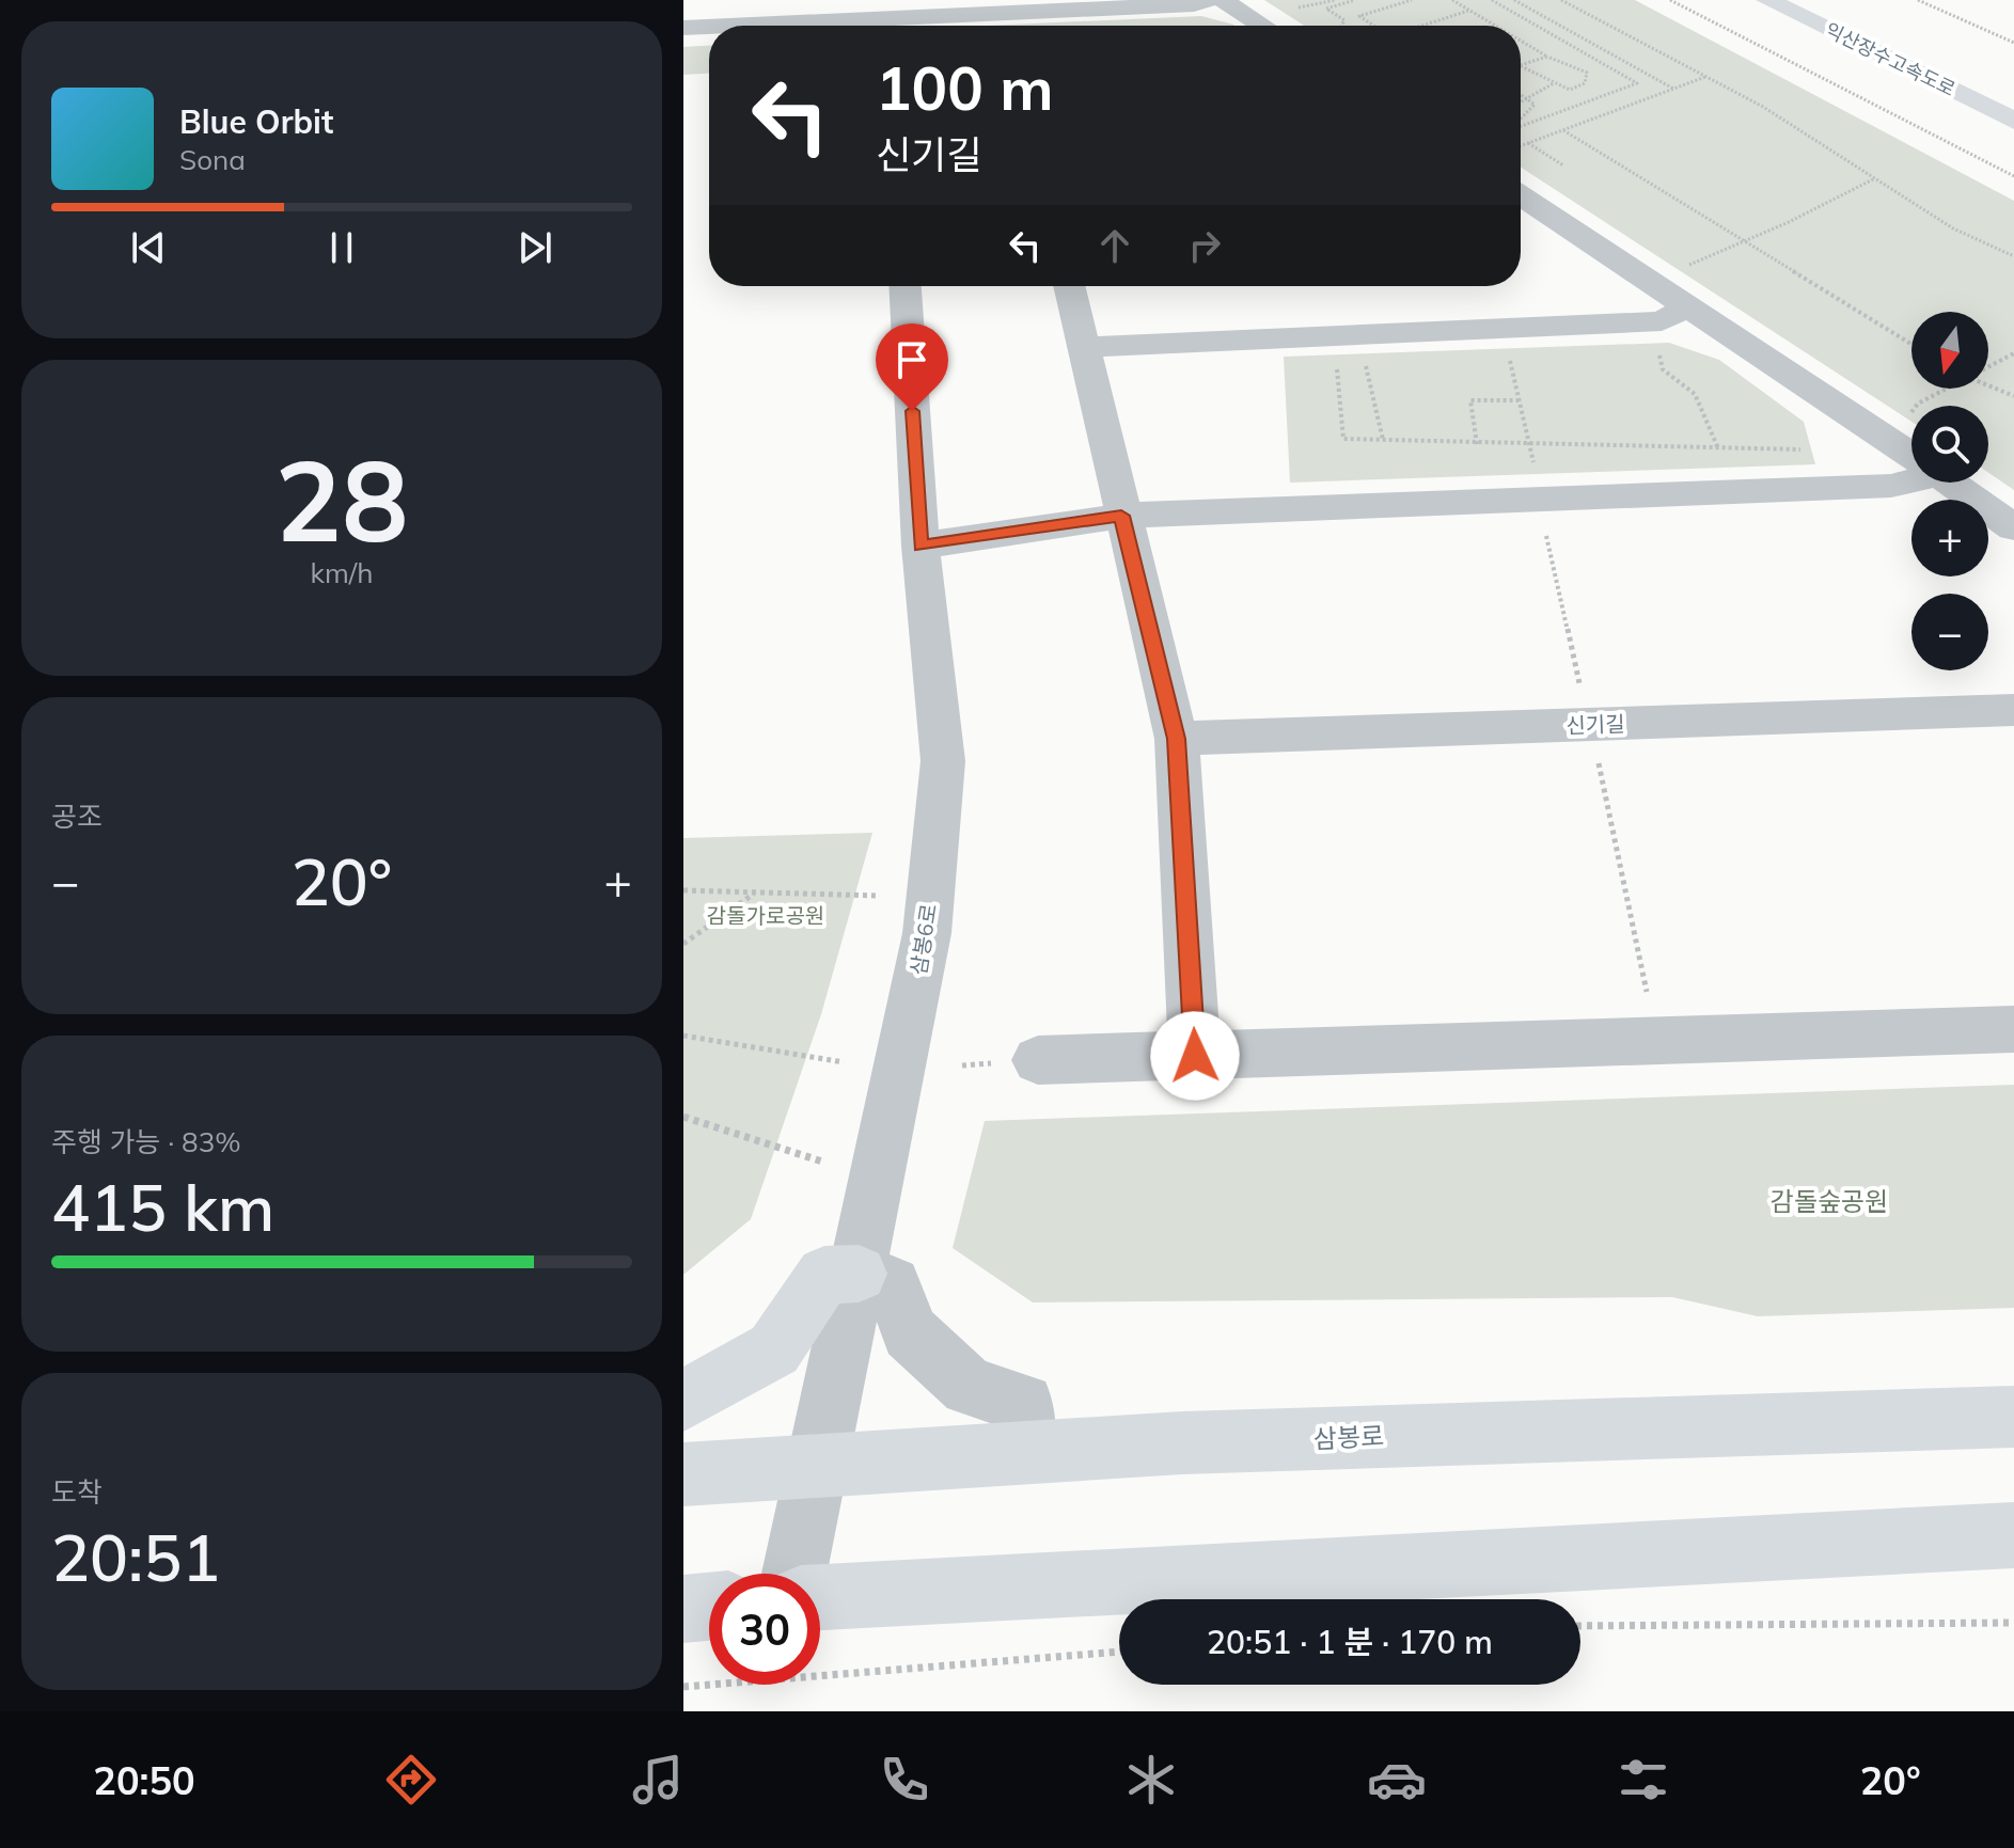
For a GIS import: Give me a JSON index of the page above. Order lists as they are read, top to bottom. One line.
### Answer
{"streets":{"main road":["익산장수고속도로","삼봉로"],"street":["신기길","삼봉6로"]},"crossings":[["삼봉6로","삼봉로"]],"parks":["감돌가로공원","감돌숲공원"],"north":"bottom","page":{"turn":["100 m","신기길"],"song":["Blue Orbit","Sona"],"map_buttons":["+","−"],"tile":[["28","km/h"],"공조",["주행 가능 · 83%","415 km"],["도착","20:51"]],"heat":["−","20°","+"],"limit":"30","trip":"20:51 · 1 분 · 170 m","tabs":["20:50","20°"]}}
